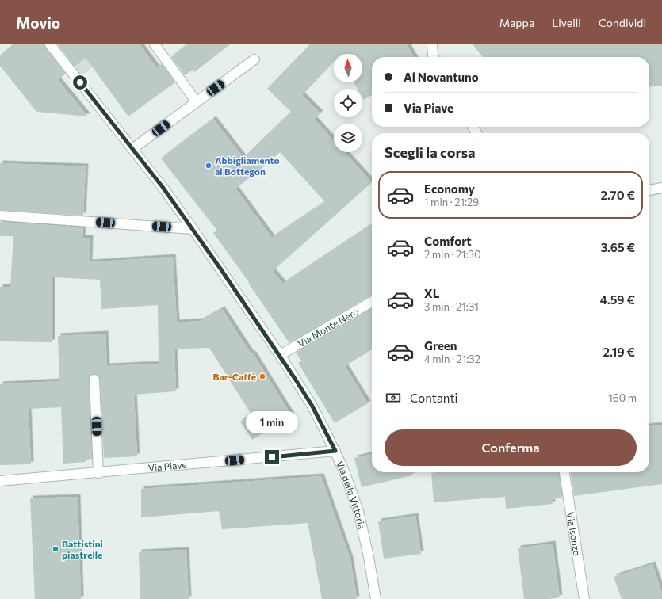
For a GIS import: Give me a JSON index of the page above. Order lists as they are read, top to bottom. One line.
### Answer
{"streets":{"street":["Via Monte Nero","Via Piave","Via della Vittoria","Via Isonzo"]},"crossings":[["Via Monte Nero","Via della Vittoria"],["Via Piave","Via della Vittoria"]],"places":["Abbigliamento al Bottegon","Bar-Caffè","Battistini piastrelle"],"north":"top","page":{"header":"Movio","nav":["Mappa","Livelli","Condividi"],"banner":["Al Novantuno","Via Piave"],"heading":"Scegli la corsa","list":[{"name":"Economy","note":"1 min · 21:29","value":"2.70 €"},{"name":"Comfort","note":"2 min · 21:30","value":"3.65 €"},{"name":"XL","note":"3 min · 21:31","value":"4.59 €"},{"name":"Green","note":"4 min · 21:32","value":"2.19 €"}],"pay":["Contanti","160 m"],"bubble":"1 min","buttons":"Conferma"}}
